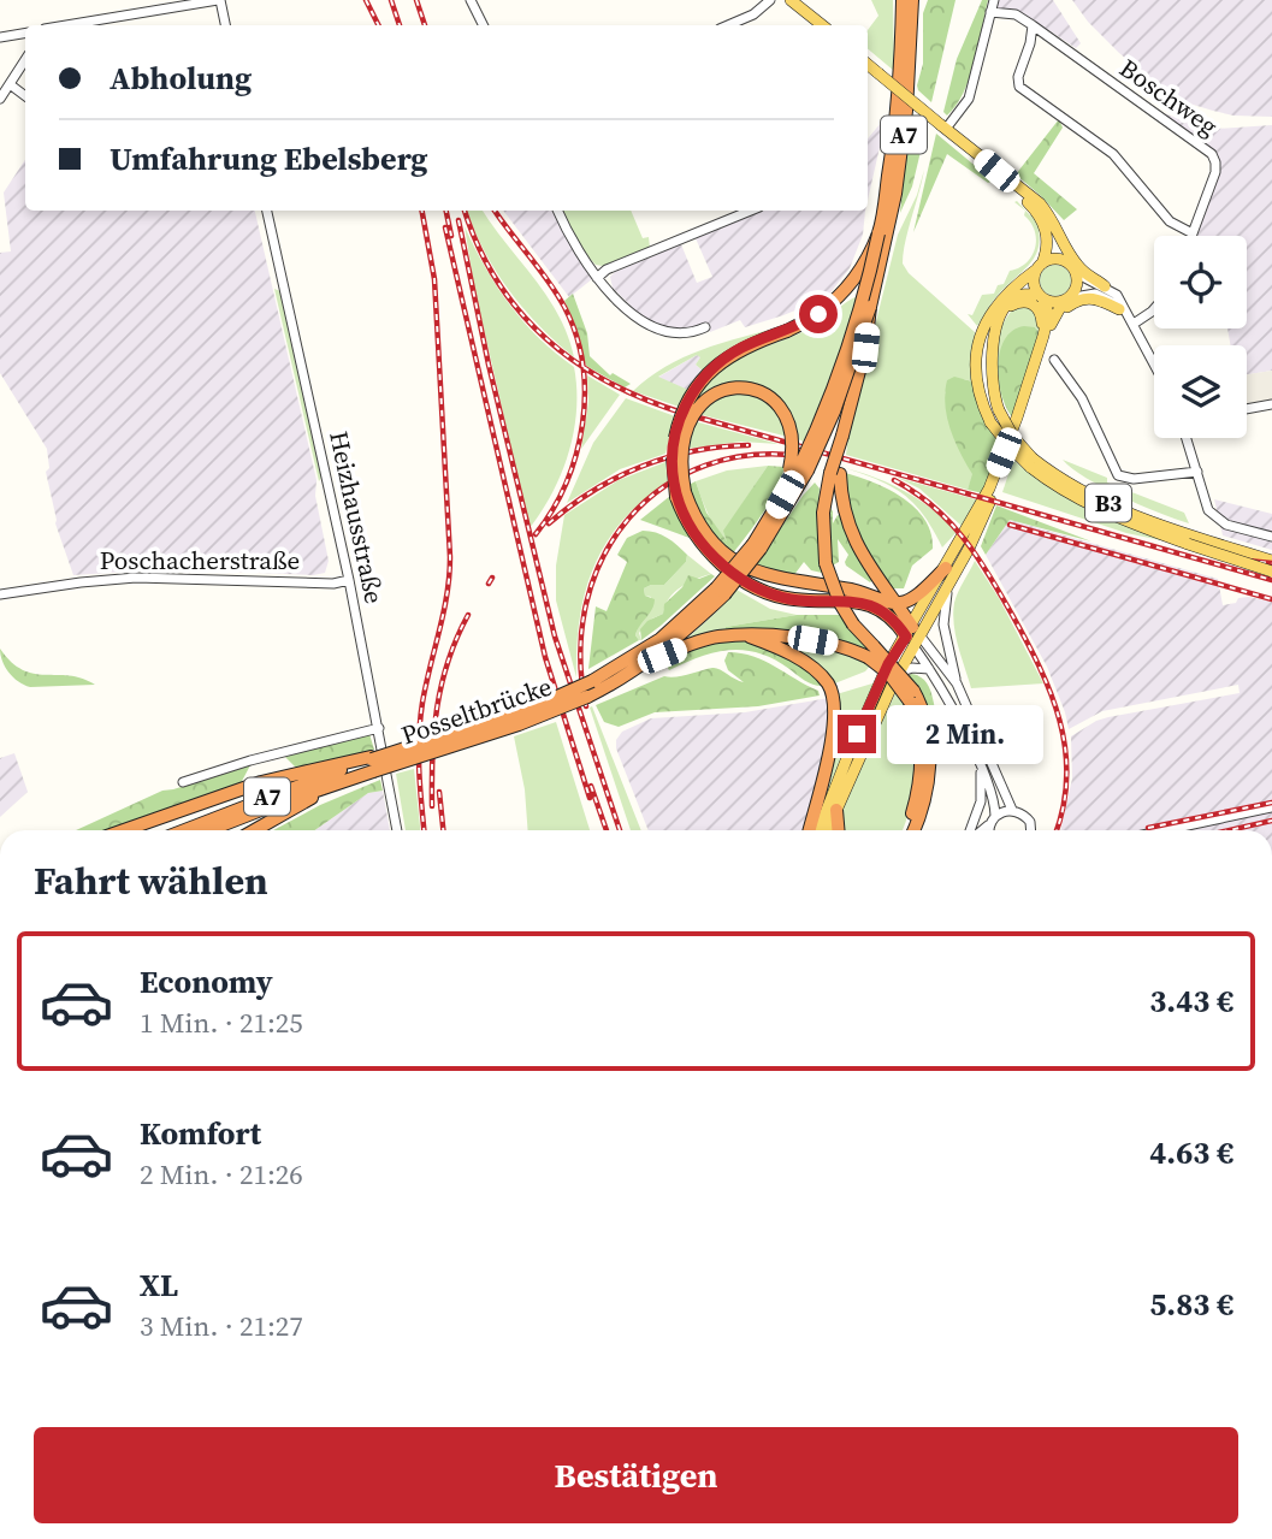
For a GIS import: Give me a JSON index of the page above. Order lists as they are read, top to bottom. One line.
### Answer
{"streets":{"highway":["A7","Posseltbrücke"],"main road":["B3"],"street":["Boschweg","Heizhausstraße","Poschacherstraße"]},"crossings":[["A7","Posseltbrücke"],["Heizhausstraße","Poschacherstraße"]],"page":{"banner":["Abholung","Umfahrung Ebelsberg"],"bubble":"2 Min.","heading":"Fahrt wählen","list":[{"name":"Economy","note":"1 Min. · 21:25","value":"3.43 €"},{"name":"Komfort","note":"2 Min. · 21:26","value":"4.63 €"},{"name":"XL","note":"3 Min. · 21:27","value":"5.83 €"}],"buttons":"Bestätigen"}}
